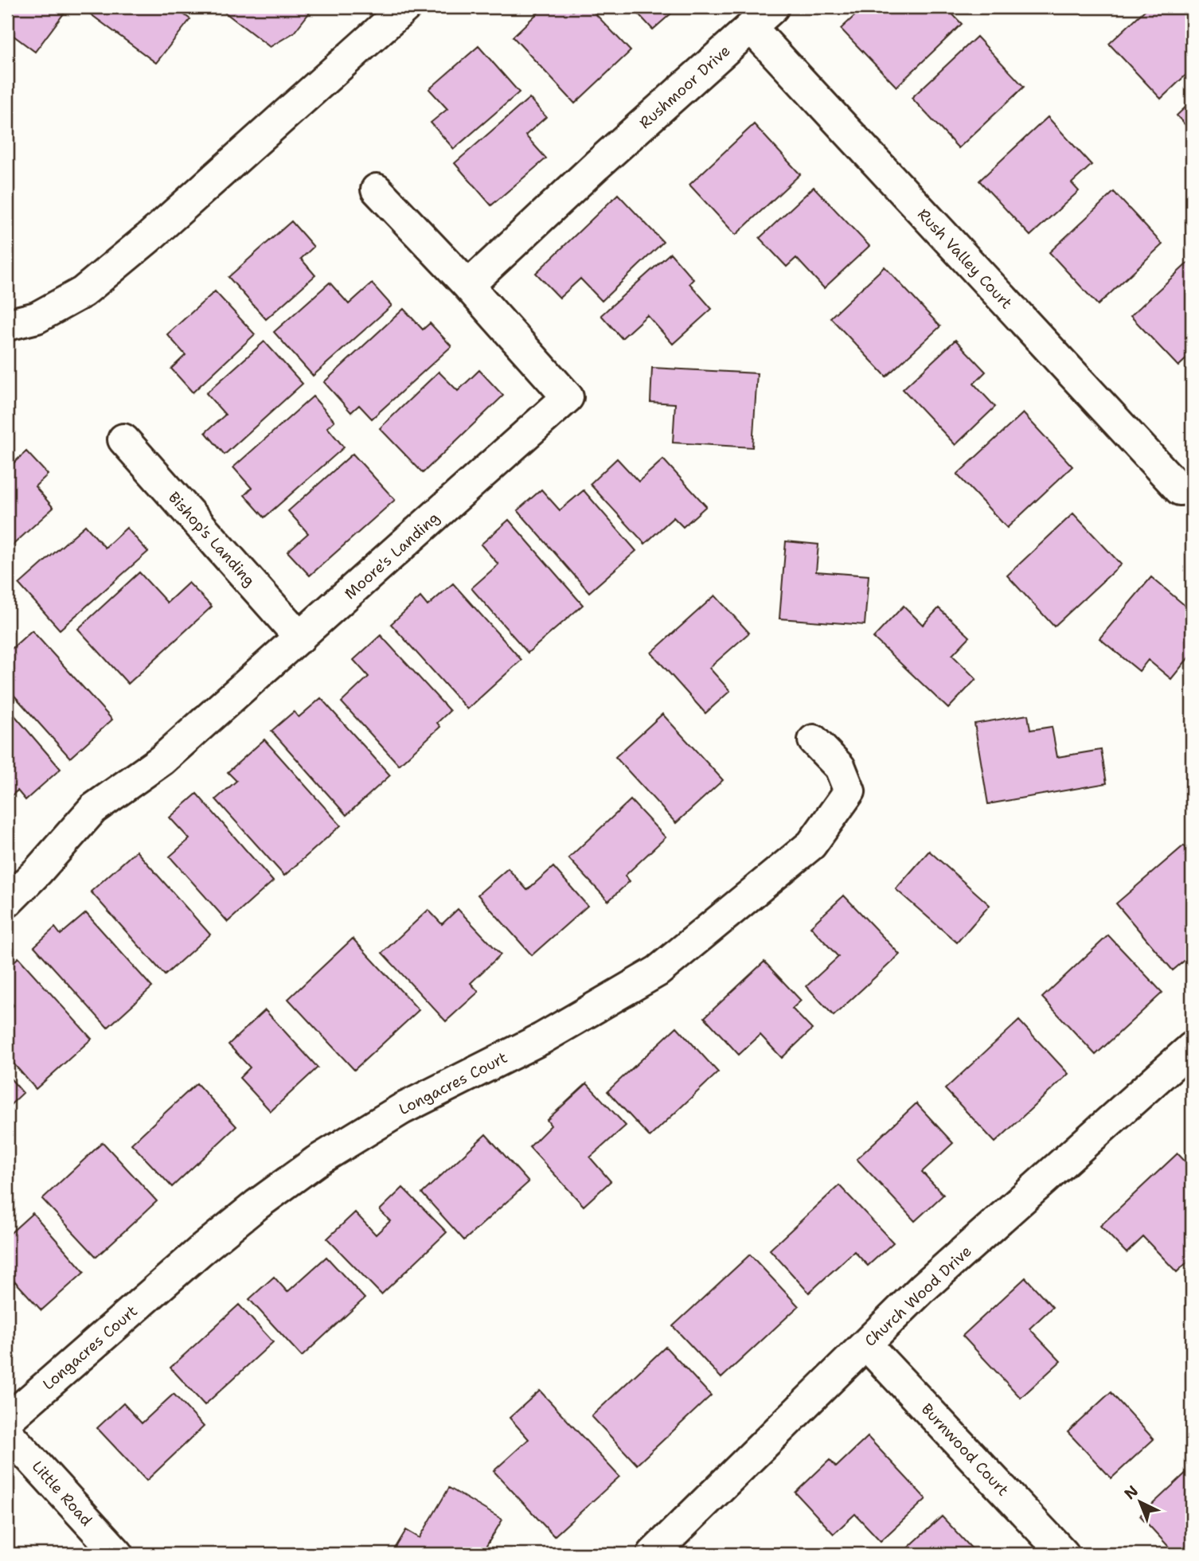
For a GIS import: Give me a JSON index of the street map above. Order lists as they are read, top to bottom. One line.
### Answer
{"streets":{"street":["Rushmoor Drive","Rush Valley Court","Bishop's Landing","Moore's Landing","Longacres Court","Church Wood Drive","Burnwood Court","Little Road"]},"crossings":[["Rushmoor Drive","Rush Valley Court"],["Rushmoor Drive","Moore's Landing"],["Bishop's Landing","Moore's Landing"],["Church Wood Drive","Burnwood Court"]],"north":"top left"}
